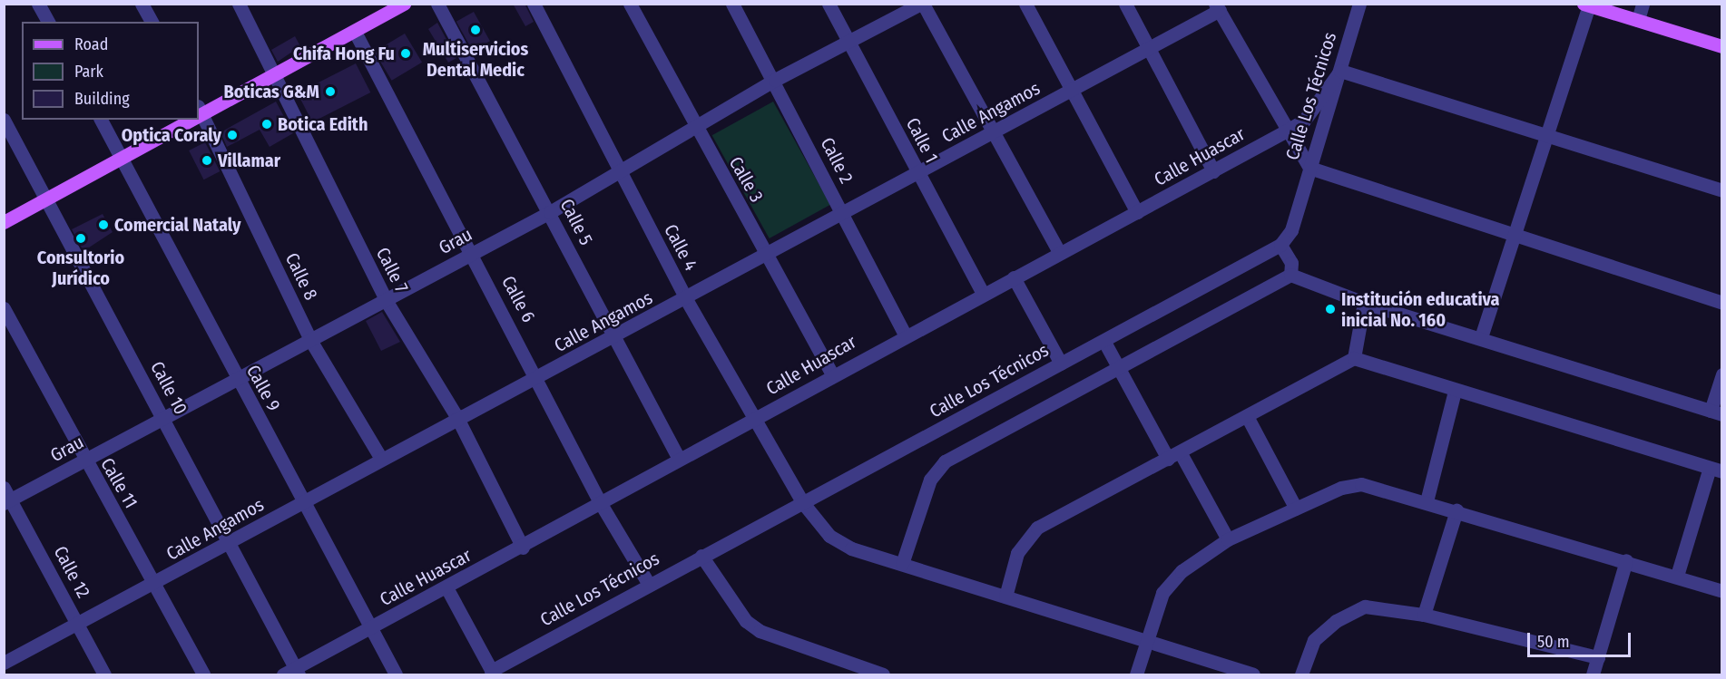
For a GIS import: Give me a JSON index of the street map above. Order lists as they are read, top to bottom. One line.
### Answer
{"streets":{"street":["Calle Los Técnicos","Calle Angamos","Calle 1","Calle Huascar","Calle 2","Calle 3","Calle 5","Grau","Calle 4","Calle 7","Calle 8","Calle 6","Calle 10","Calle 9","Calle 11","Calle 12"]},"crossings":[["Calle Los Técnicos","Calle Huascar"],["Calle Los Técnicos","Calle 4"],["Calle Los Técnicos","Calle 6"],["Calle Angamos","Calle 1"],["Calle Angamos","Calle 2"],["Calle Angamos","Calle 3"],["Calle Angamos","Calle 5"],["Calle Angamos","Calle 4"],["Calle Angamos","Calle 7"],["Calle Angamos","Calle 8"],["Calle Angamos","Calle 6"],["Calle Angamos","Calle 10"],["Calle Angamos","Calle 9"],["Calle Angamos","Calle 11"],["Calle Angamos","Calle 12"],["Calle 1","Calle Huascar"],["Calle 1","Grau"],["Calle Huascar","Calle 2"],["Calle Huascar","Calle 3"],["Calle Huascar","Calle 5"],["Calle Huascar","Calle 4"],["Calle Huascar","Calle 7"],["Calle Huascar","Calle 6"],["Calle Huascar","Calle 10"],["Calle Huascar","Calle 9"],["Calle 2","Grau"],["Calle 3","Grau"],["Calle 5","Grau"],["Grau","Calle 4"],["Grau","Calle 7"],["Grau","Calle 8"],["Grau","Calle 6"],["Grau","Calle 10"],["Grau","Calle 9"],["Grau","Calle 11"],["Grau","Calle 12"]],"places":["Multiservicios Dental Medic","Chifa Hong Fu","Boticas G&M","Botica Edith","Optica Coraly","Villamar","Comercial Nataly","Consultorio Jurídico","Institución educativa inicial No. 160"],"legend":["Road","Park","Building"],"scale_bar":"50 m"}
